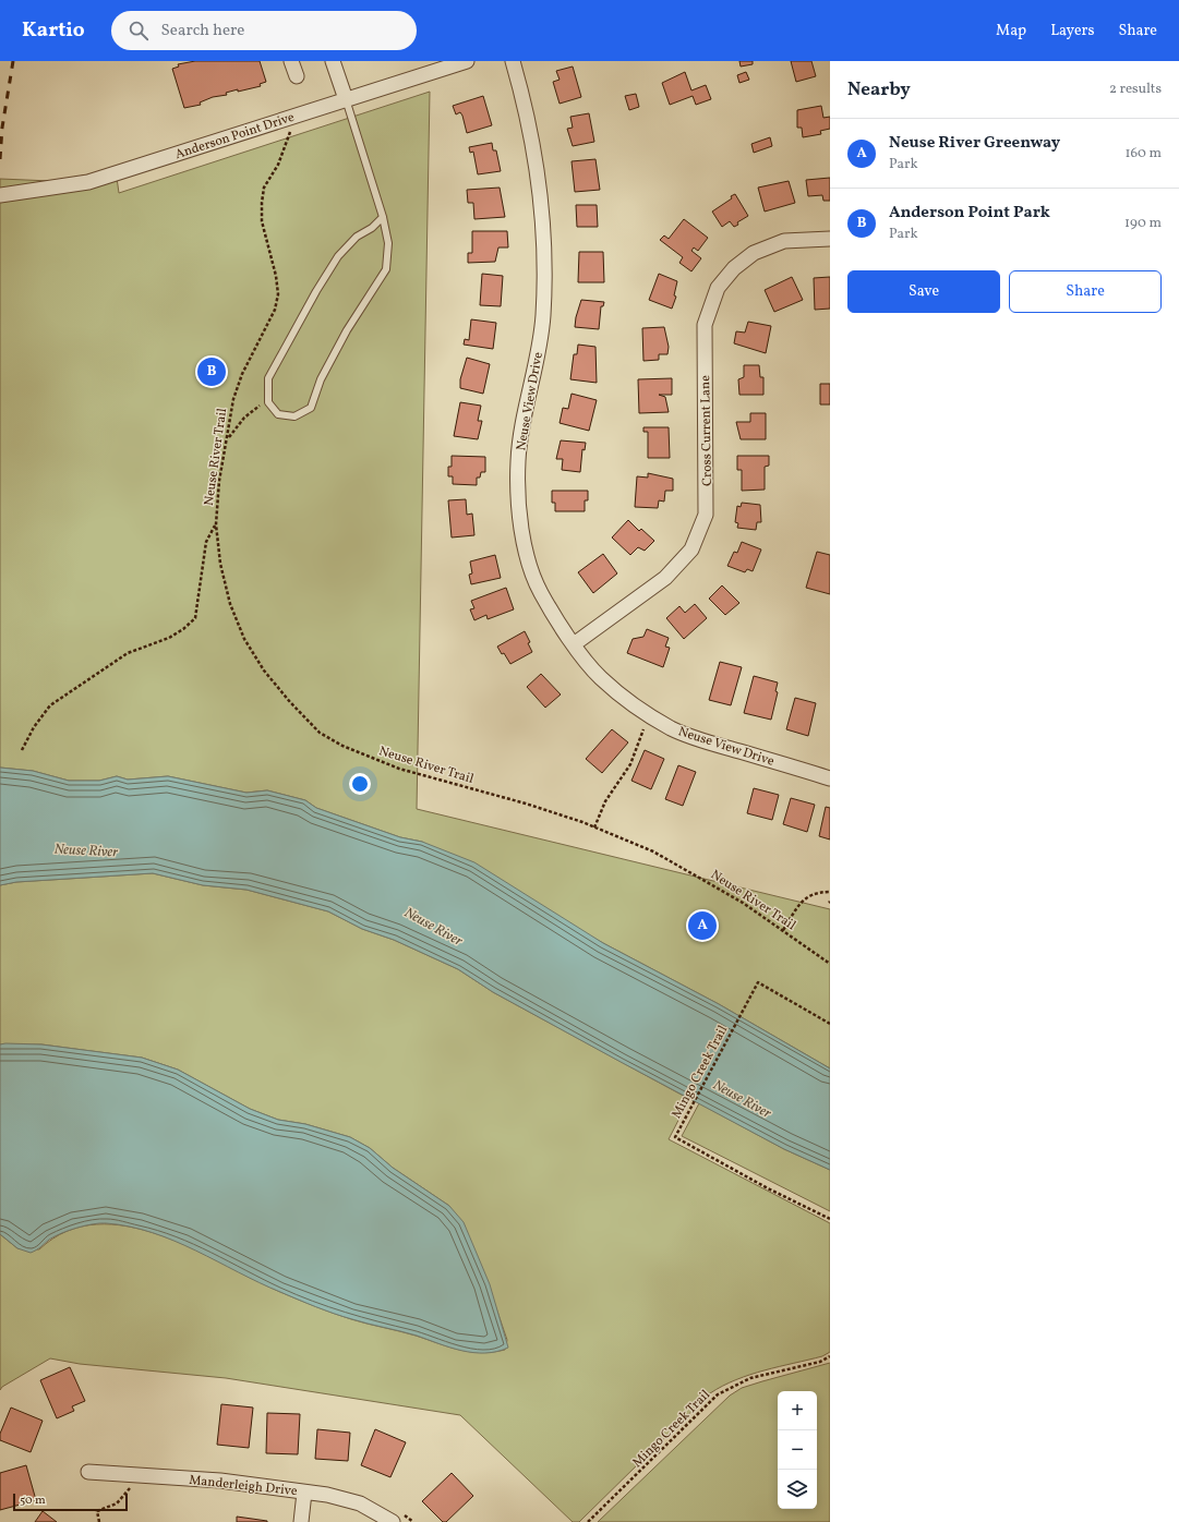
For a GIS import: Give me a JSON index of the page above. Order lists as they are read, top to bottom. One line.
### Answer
{"streets":{"street":["Anderson Point Drive","Neuse View Drive","Cross Current Lane","Manderleigh Drive"],"path":["Neuse River Trail","Mingo Creek Trail"]},"crossings":[["Neuse View Drive","Cross Current Lane"]],"water":["Neuse River"],"scale_bar":"50 m","page":{"header":"Kartio","search":"Search here","nav":["Map","Layers","Share"],"heading":["Nearby","2 results"],"list":[{"mark":"A","name":"Neuse River Greenway","note":"Park","value":"160 m"},{"mark":"B","name":"Anderson Point Park","note":"Park","value":"190 m"}],"buttons":["Save","Share"],"pins":["B","A"],"map_buttons":["+","−"],"scale":"50 m"}}
